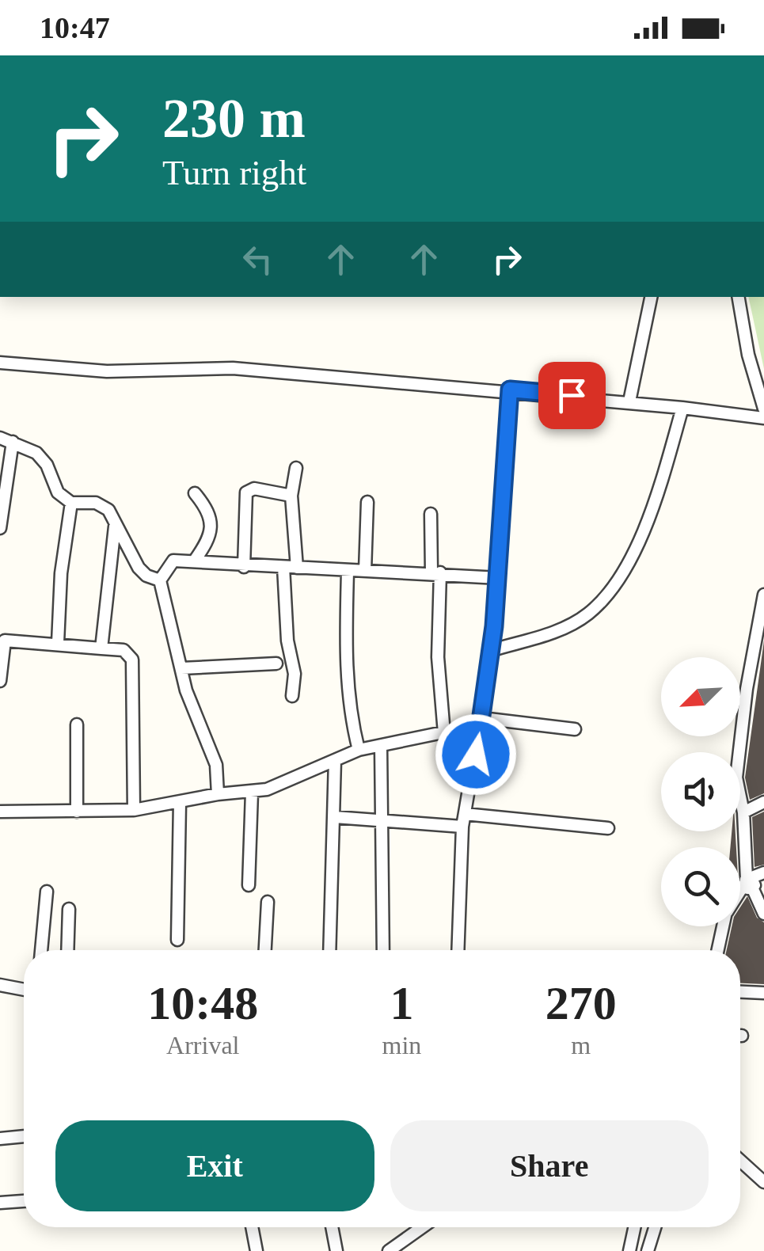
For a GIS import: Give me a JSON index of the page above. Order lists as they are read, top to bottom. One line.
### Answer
{"north":"bottom left","page":{"status":"10:47","turn":["230 m","Turn right"],"eta":["10:48","Arrival","1","min","270","m"],"buttons":["Exit","Share"]}}
